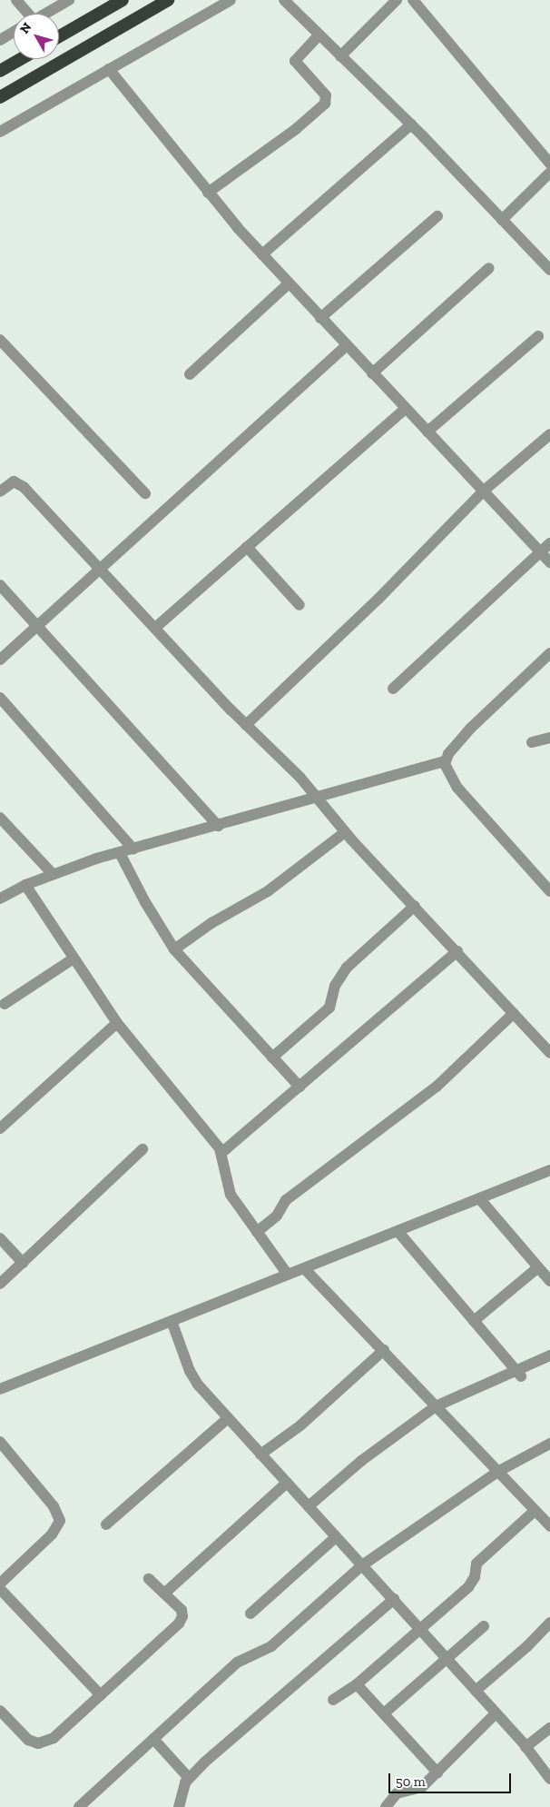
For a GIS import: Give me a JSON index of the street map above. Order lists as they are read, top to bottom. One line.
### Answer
{"scale_bar":"50 m","north":"top left"}
